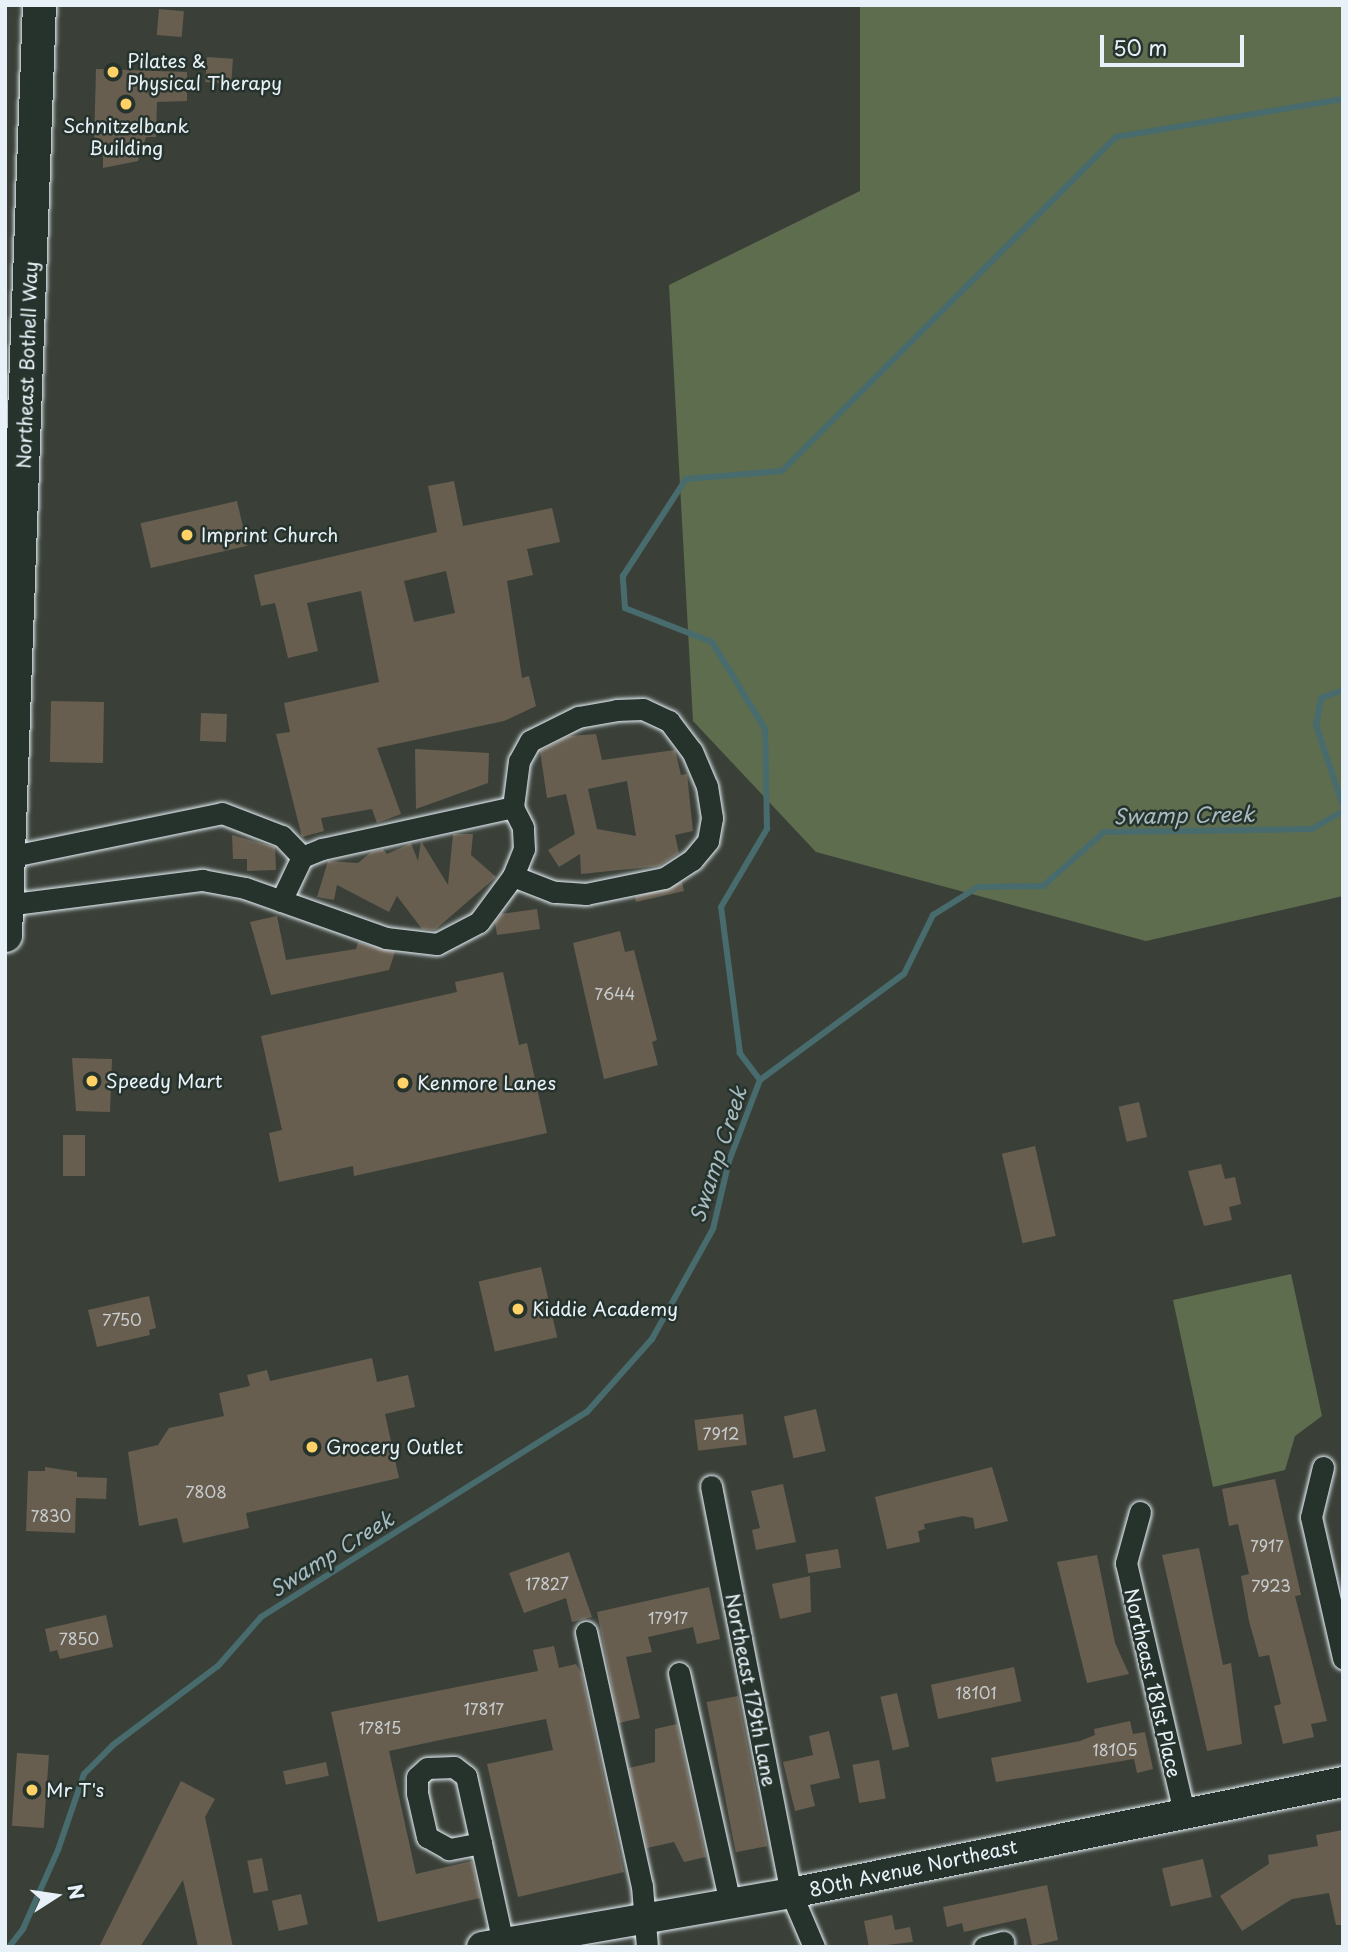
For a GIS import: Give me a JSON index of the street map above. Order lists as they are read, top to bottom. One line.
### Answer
{"streets":{"main road":["Northeast Bothell Way","80th Avenue Northeast"],"street":["Northeast 181st Place","Northeast 179th Lane"]},"crossings":[["Northeast 181st Place","80th Avenue Northeast"],["Northeast 179th Lane","80th Avenue Northeast"]],"water":["Swamp Creek"],"places":["Pilates & Physical Therapy","Schnitzelbank Building","Imprint Church","Speedy Mart","Kenmore Lanes","Kiddie Academy","Grocery Outlet","Mr T's"],"house_numbers":["7644","7750","7912","7808","7830","7917","17827","7923","17917","7850","18101","17817","17815","18105"],"scale_bar":"50 m","north":"right"}
